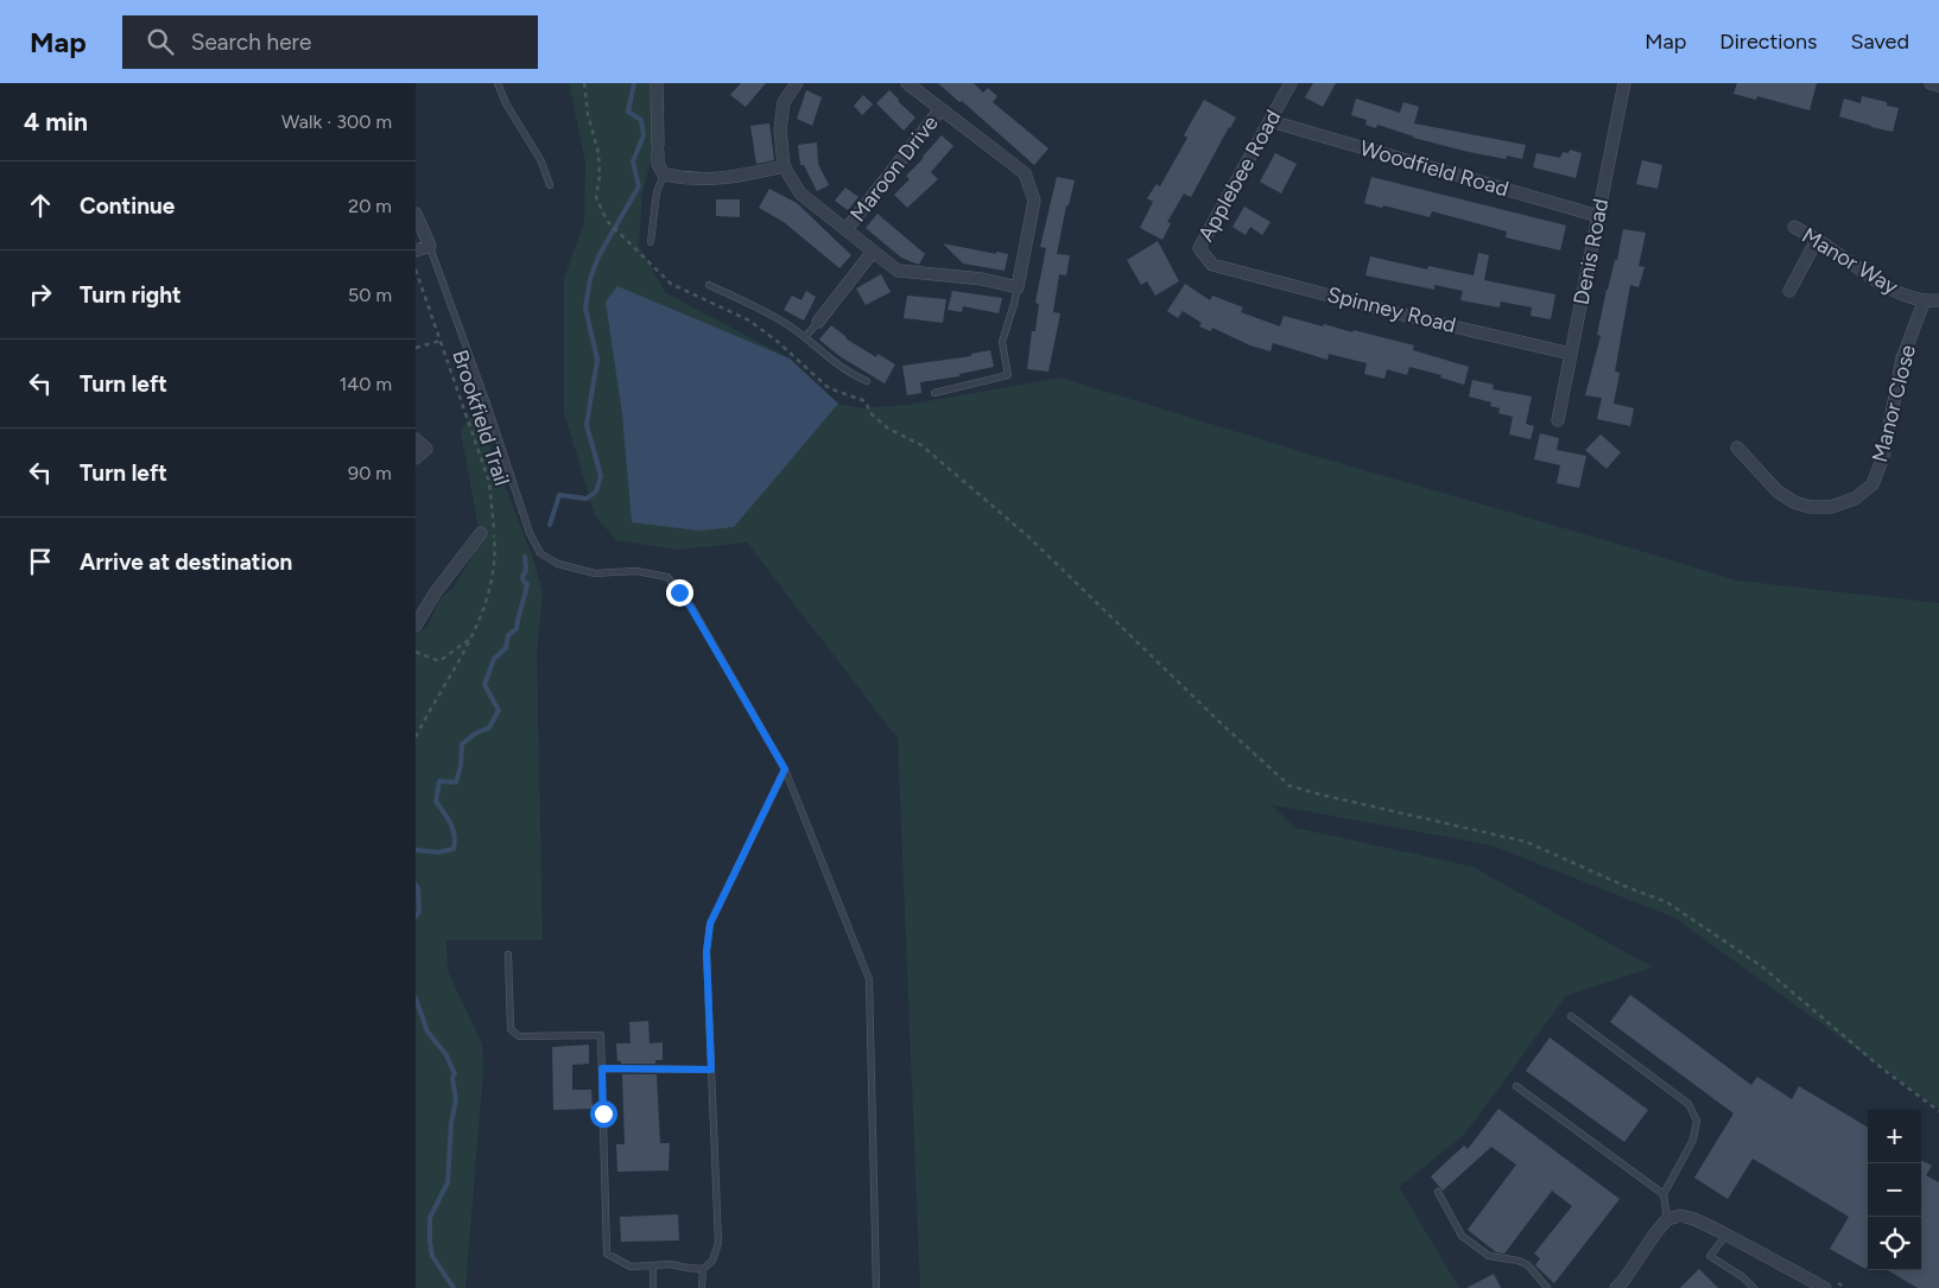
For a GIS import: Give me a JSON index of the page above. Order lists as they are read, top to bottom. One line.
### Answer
{"streets":{"street":["Maroon Drive","Woodfield Road","Applebee Road","Denis Road","Manor Way","Spinney Road","Manor Close"],"path":["Brookfield Trail"]},"crossings":[["Woodfield Road","Applebee Road"],["Woodfield Road","Denis Road"],["Applebee Road","Spinney Road"],["Denis Road","Spinney Road"],["Manor Way","Manor Close"]],"page":{"header":"Map","search":"Search here","nav":["Map","Directions","Saved"],"heading":["4 min","Walk · 300 m"],"list":[["Continue","20 m"],["Turn right","50 m"],["Turn left","140 m"],["Turn left","90 m"],"Arrive at destination"],"map_buttons":["+","−"]}}
